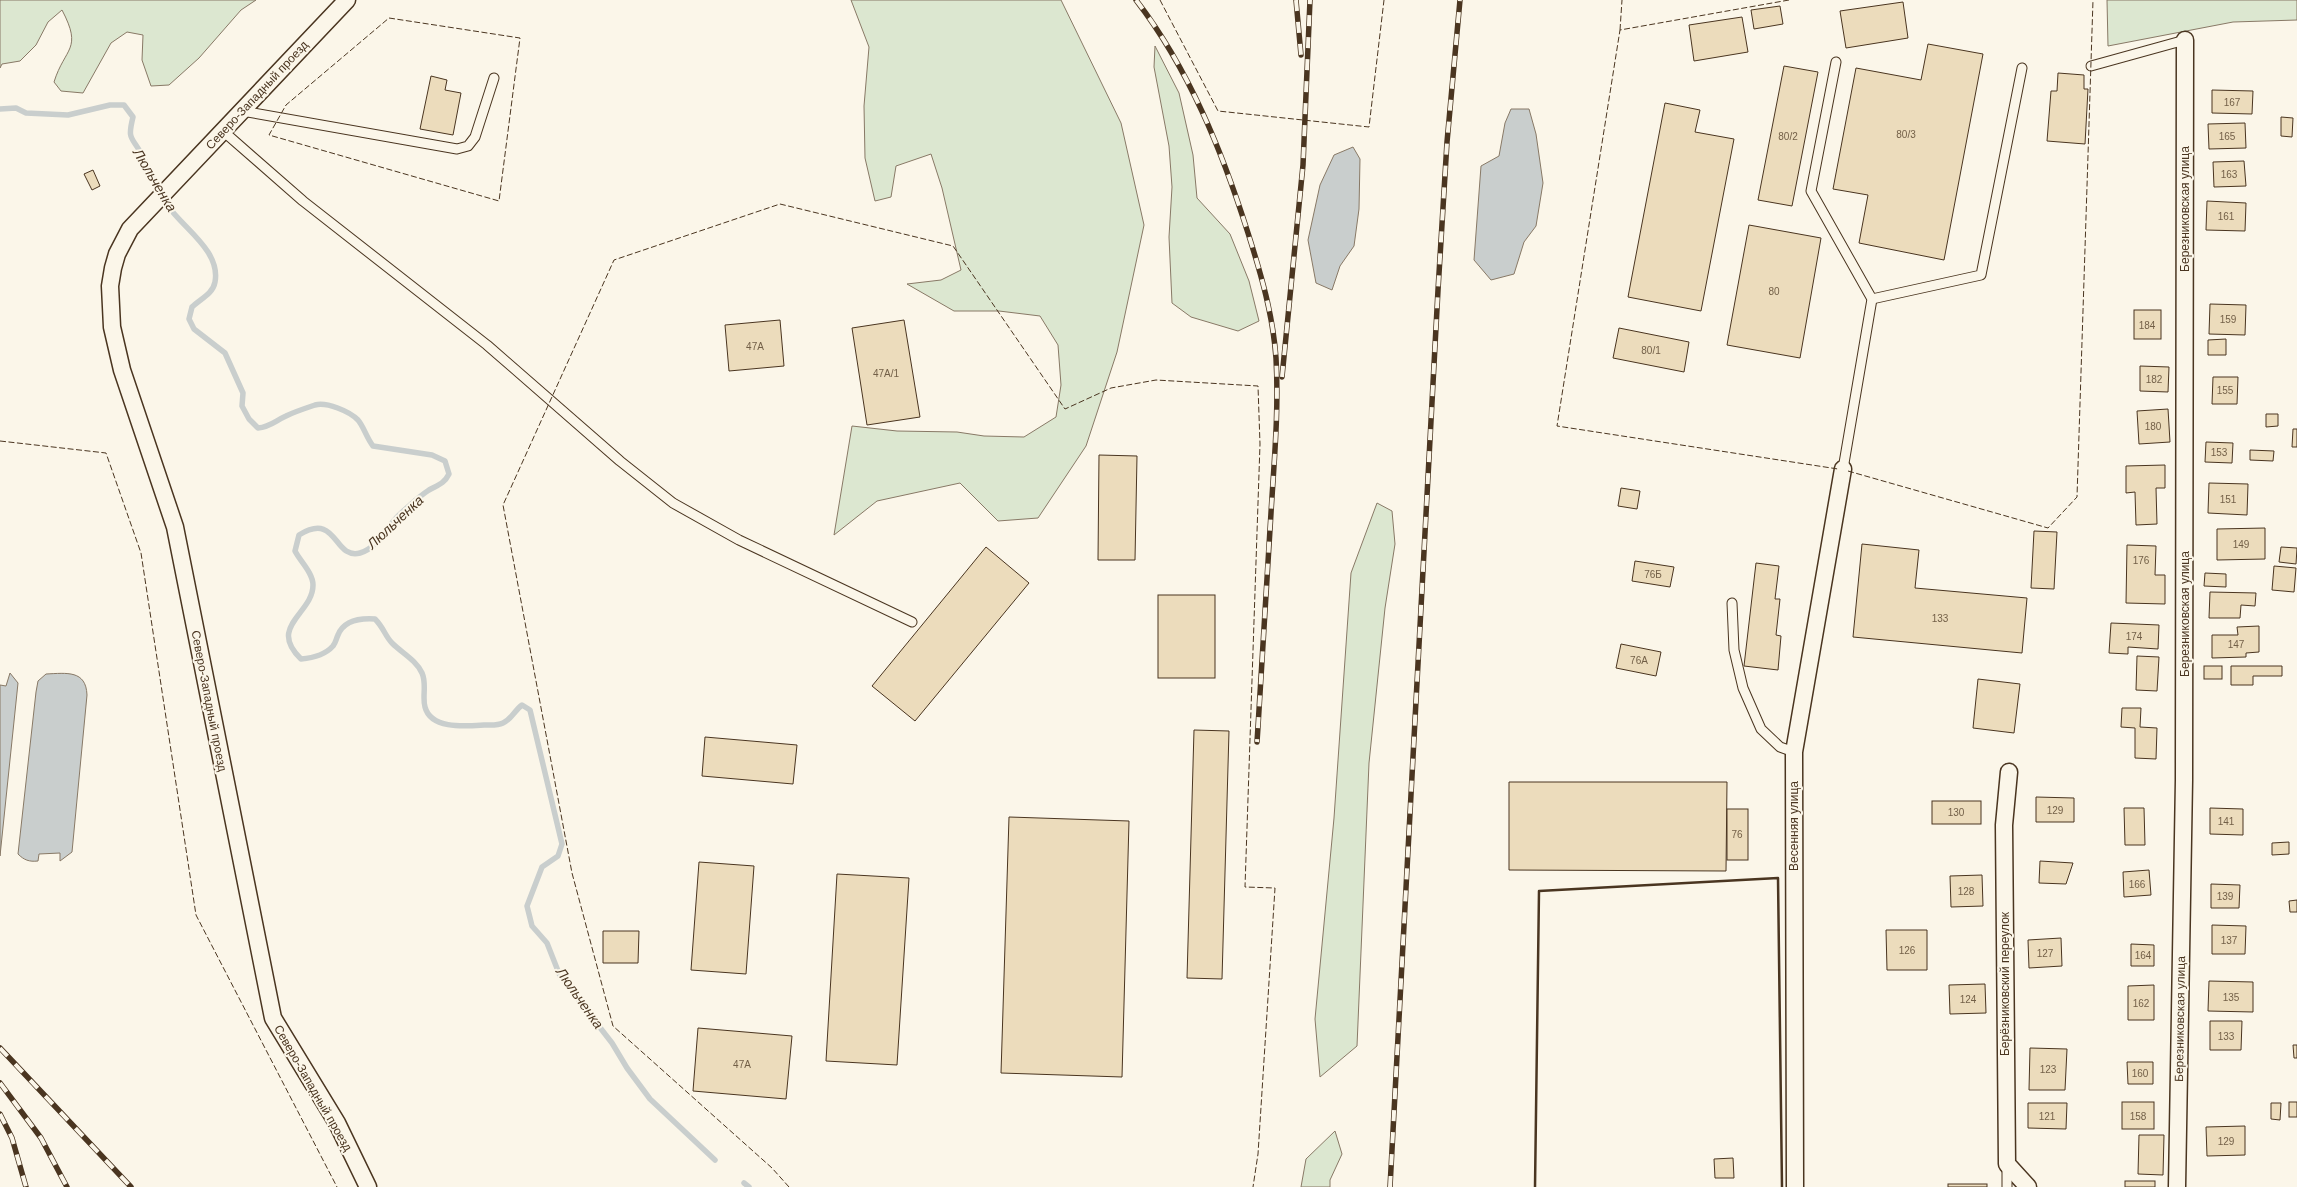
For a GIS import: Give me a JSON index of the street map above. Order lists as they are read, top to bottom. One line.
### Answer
{"streets":{"street":["Северо-Западный проезд","Березниковская улица","Весенняя улица","Берёзниковский переулок"]},"water":["Люльченка"],"house_numbers":["167","80/3","80/2","165","163","161","80","159","184","47А","80/1","47А/1","182","155","180","153","151","149","176","76Б","133","174","147","76А","129","130","141","76","166","128","139","137","126","127","164","135","124","162","133","47А","123","160","121","158","129"]}
